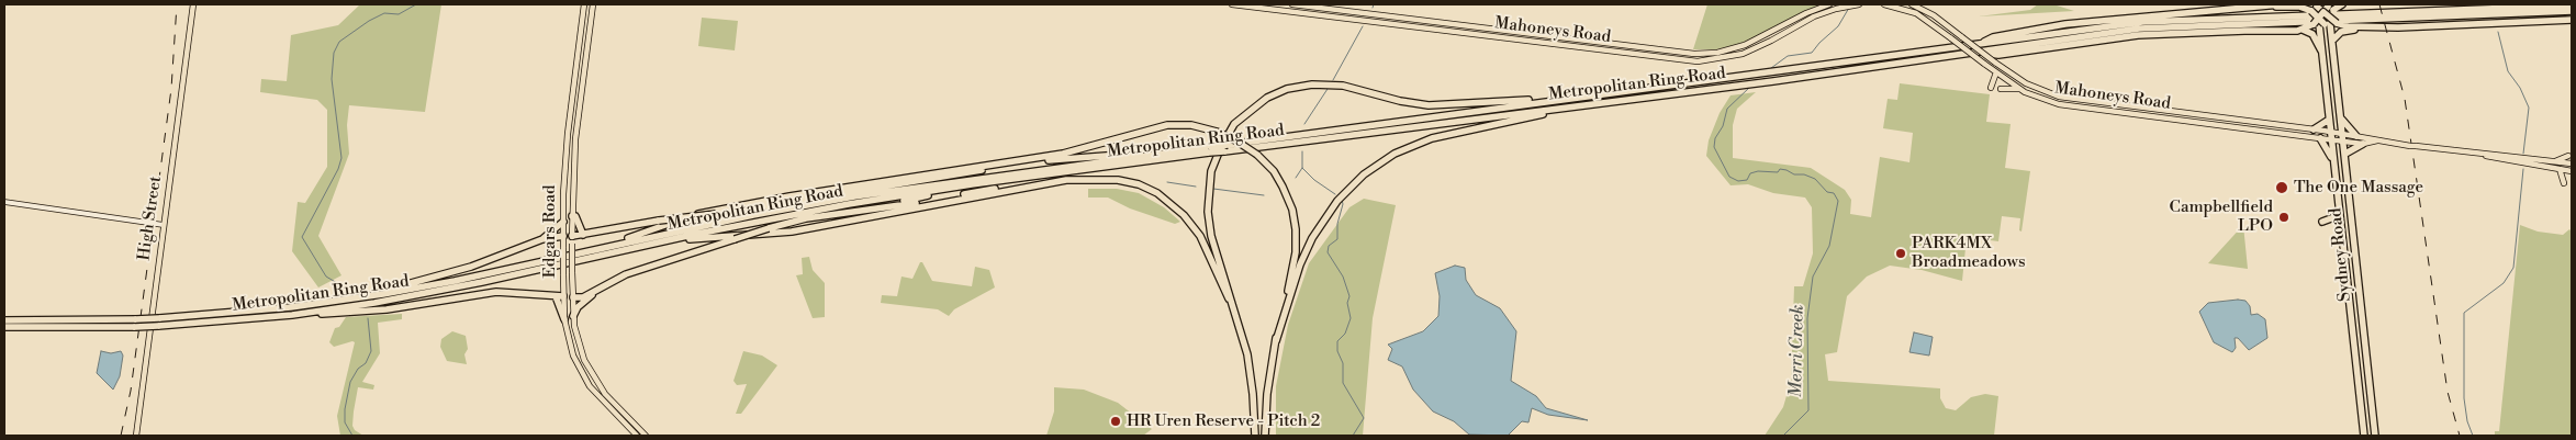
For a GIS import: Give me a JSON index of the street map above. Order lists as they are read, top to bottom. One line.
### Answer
{"streets":{"highway":["Metropolitan Ring Road","Sydney Road"],"main road":["Mahoneys Road","High Street","Edgars Road"]},"crossings":[["Mahoneys Road","Sydney Road"]],"water":["Merri Creek"],"places":["The One Massage","Campbellfield LPO","PARK4MX Broadmeadows","HR Uren Reserve - Pitch 2"]}
